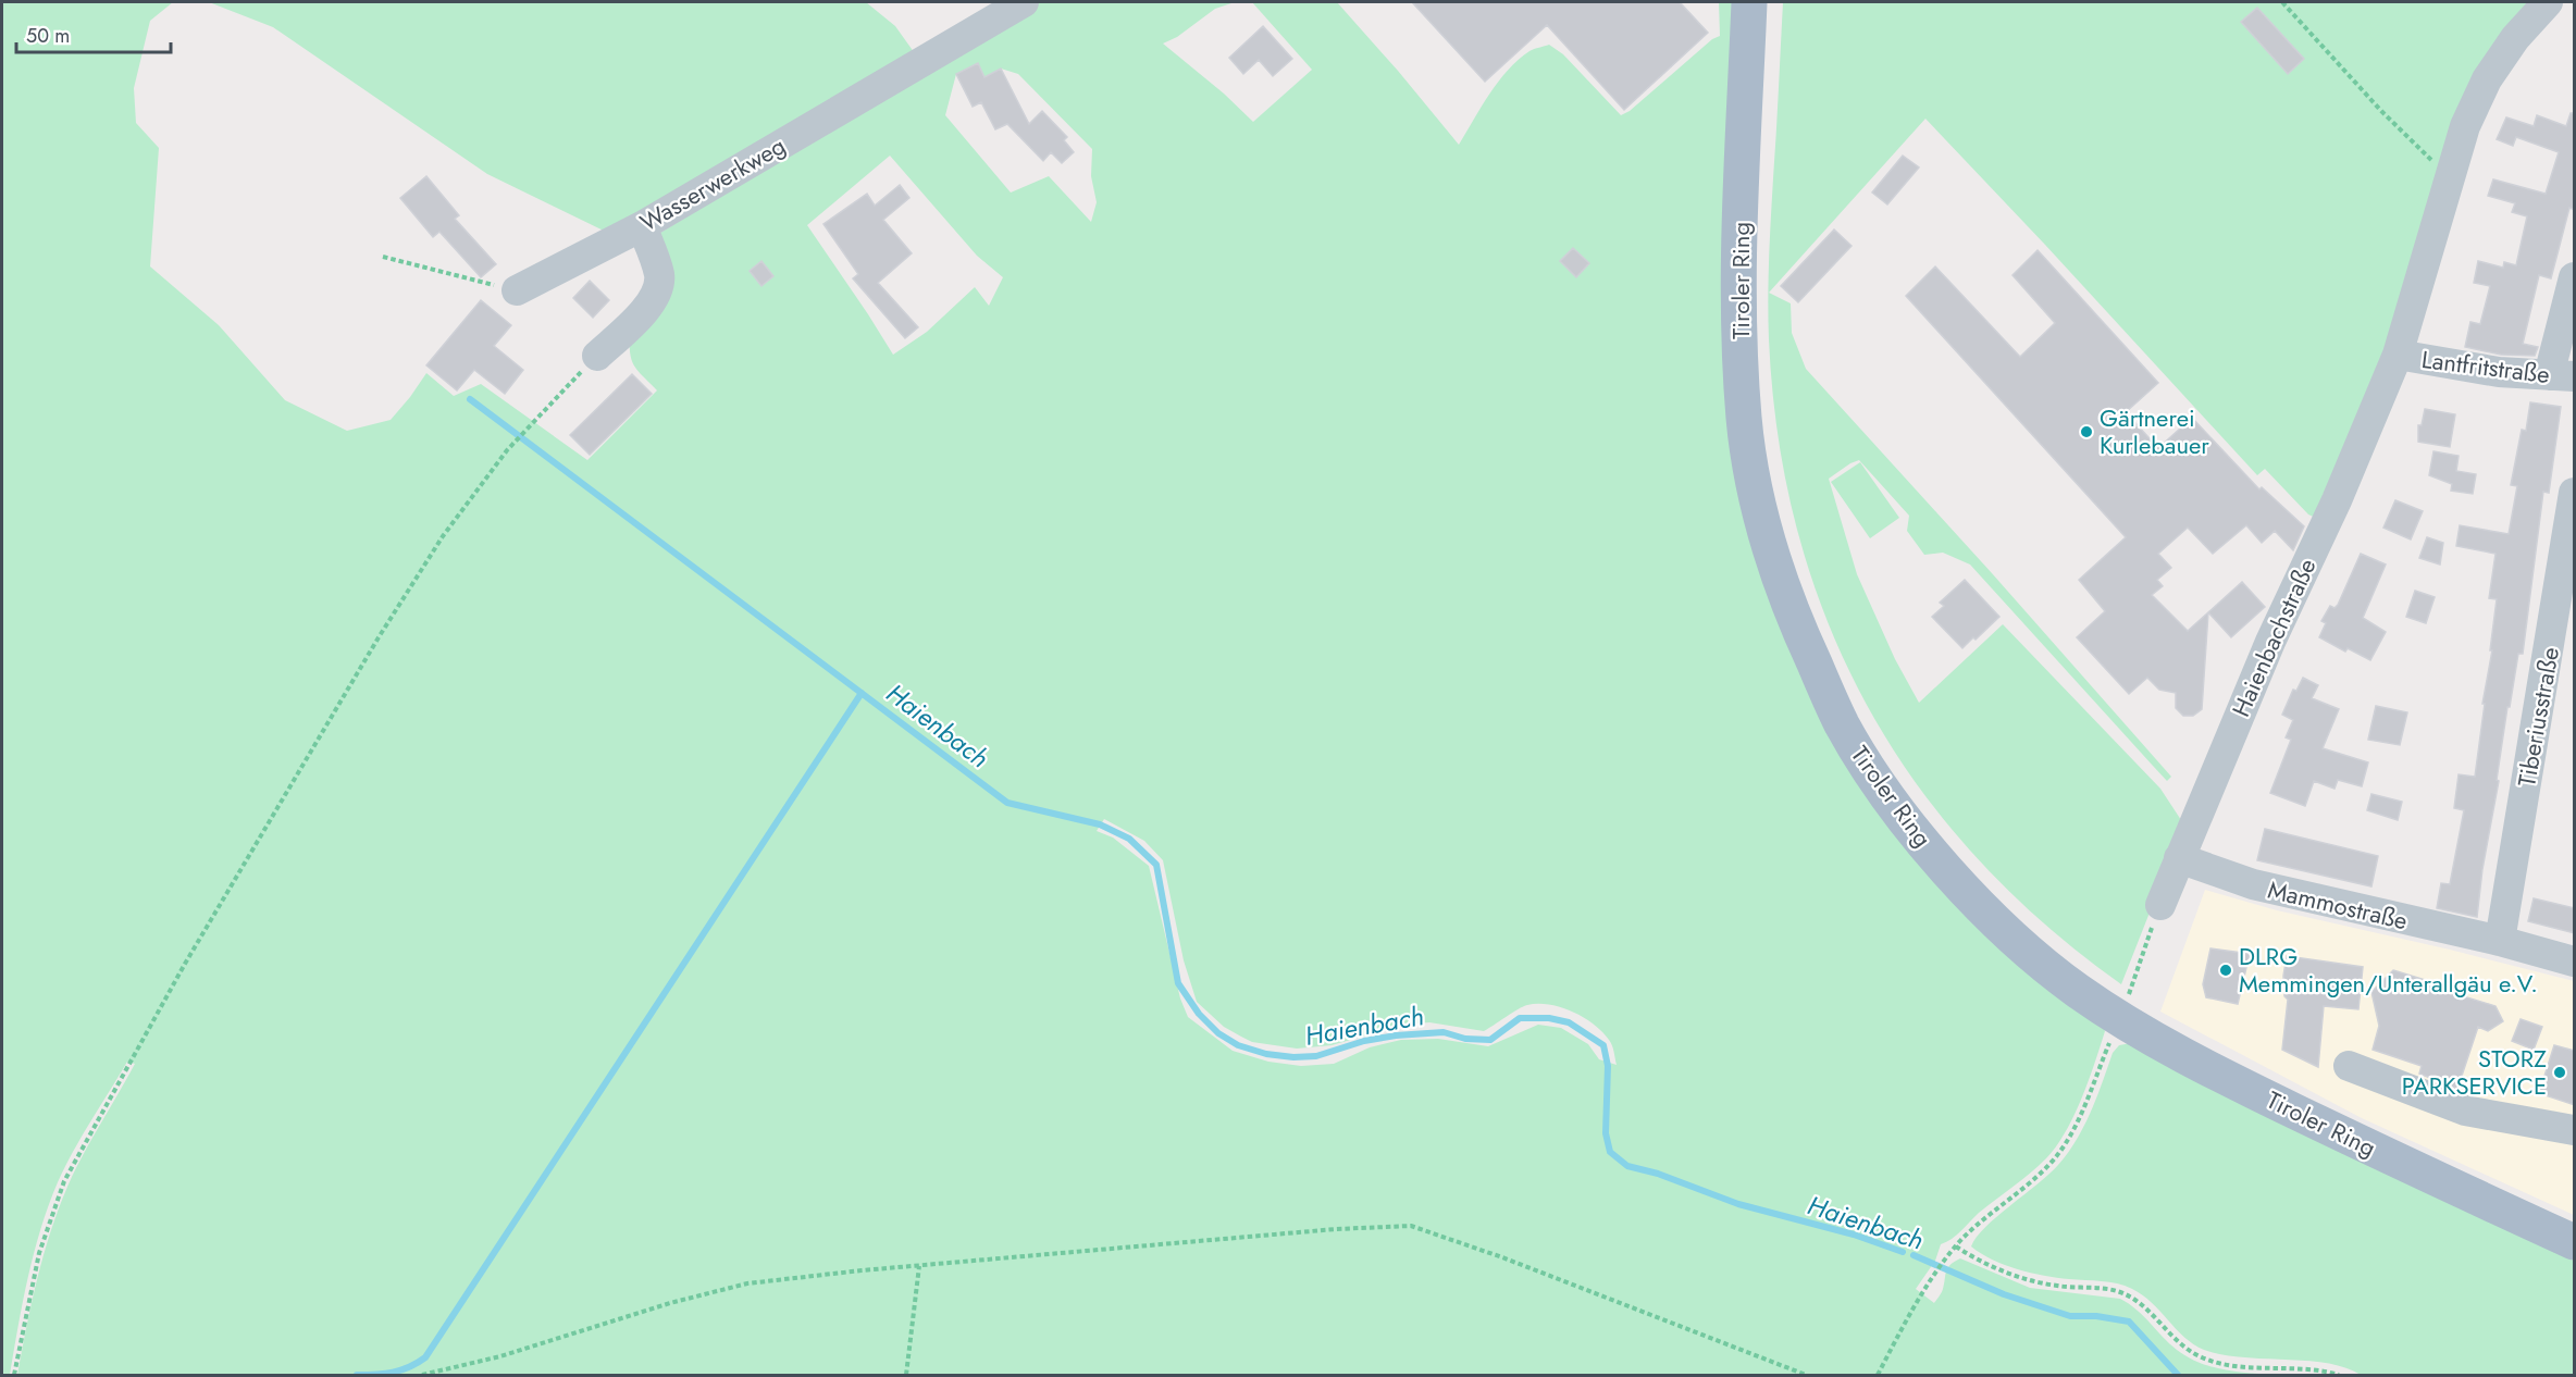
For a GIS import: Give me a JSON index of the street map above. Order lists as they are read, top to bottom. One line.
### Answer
{"streets":{"main road":["Tiroler Ring"],"street":["Wasserwerkweg","Lantfritstraße","Haienbachstraße","Tiberiusstraße","Mammostraße"]},"crossings":[["Lantfritstraße","Haienbachstraße"],["Haienbachstraße","Mammostraße"],["Tiberiusstraße","Mammostraße"]],"water":["Haienbach"],"places":["Gärtnerei Kurlebauer","DLRG Memmingen/Unterallgäu e.V.","STORZ PARKSERVICE"],"scale_bar":"50 m"}
